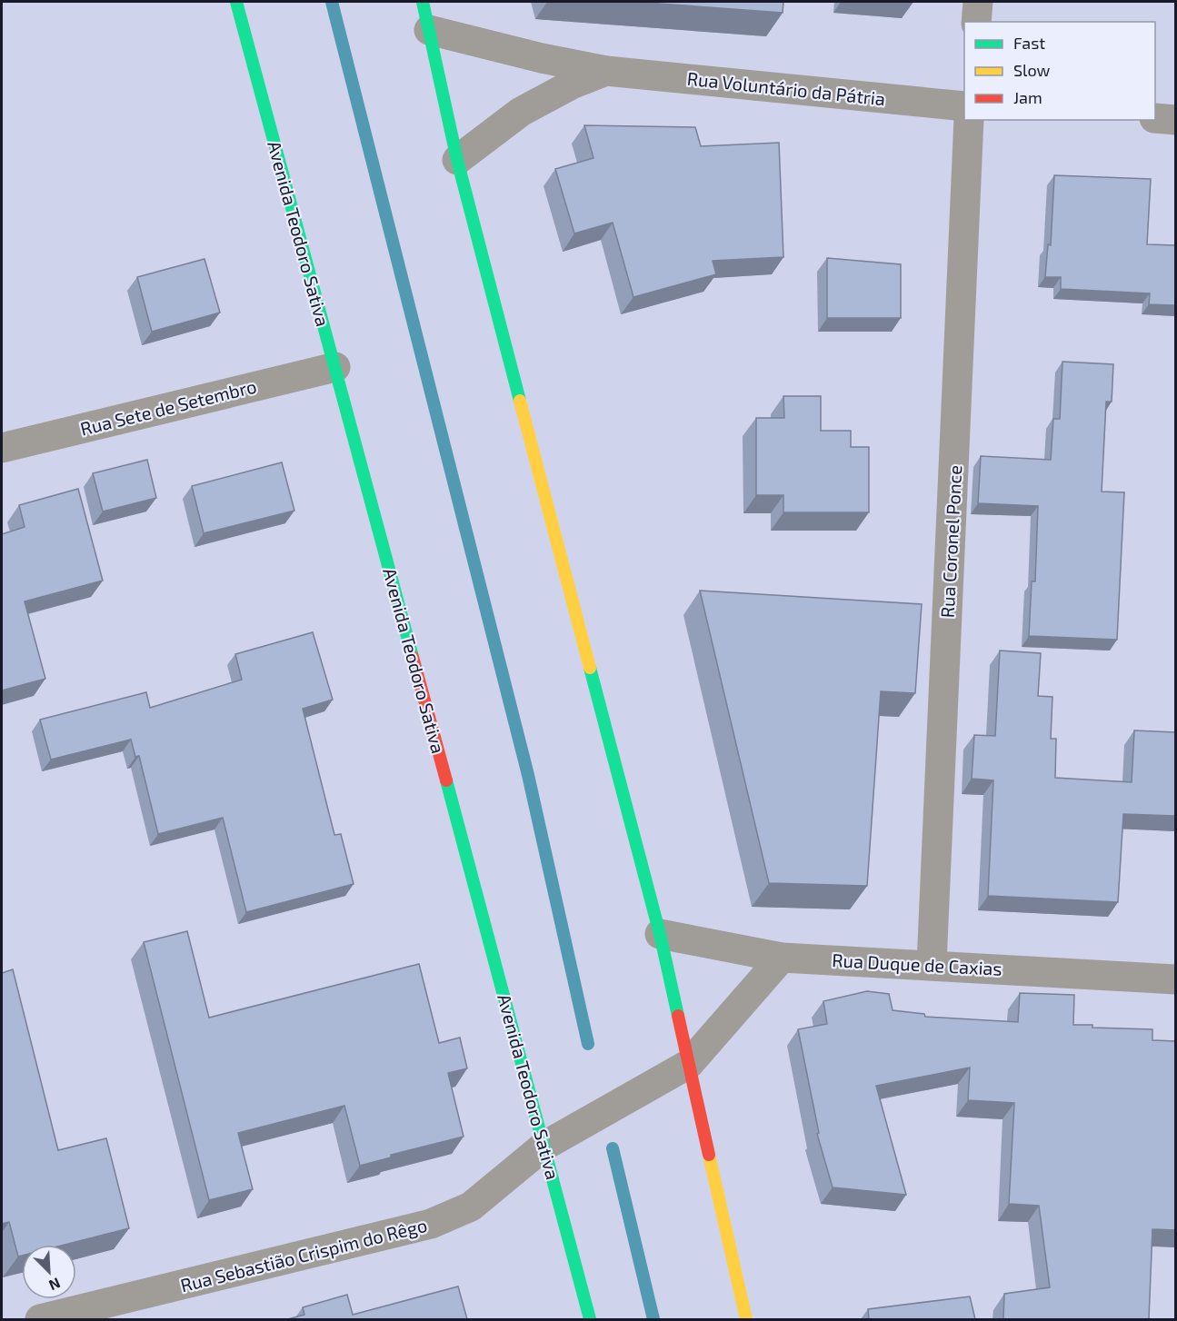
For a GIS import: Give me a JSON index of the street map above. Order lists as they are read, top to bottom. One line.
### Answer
{"streets":{"main road":["Avenida Teodoro Sativa"],"street":["Rua Voluntário da Pátria","Rua Sete de Setembro","Rua Coronel Ponce","Rua Duque de Caxias","Rua Sebastião Crispim do Rêgo"]},"crossings":[["Avenida Teodoro Sativa","Rua Sete de Setembro"],["Avenida Teodoro Sativa","Rua Sebastião Crispim do Rêgo"],["Rua Coronel Ponce","Rua Duque de Caxias"],["Rua Duque de Caxias","Rua Sebastião Crispim do Rêgo"]],"legend":["Fast","Slow","Jam"],"north":"bottom right"}
